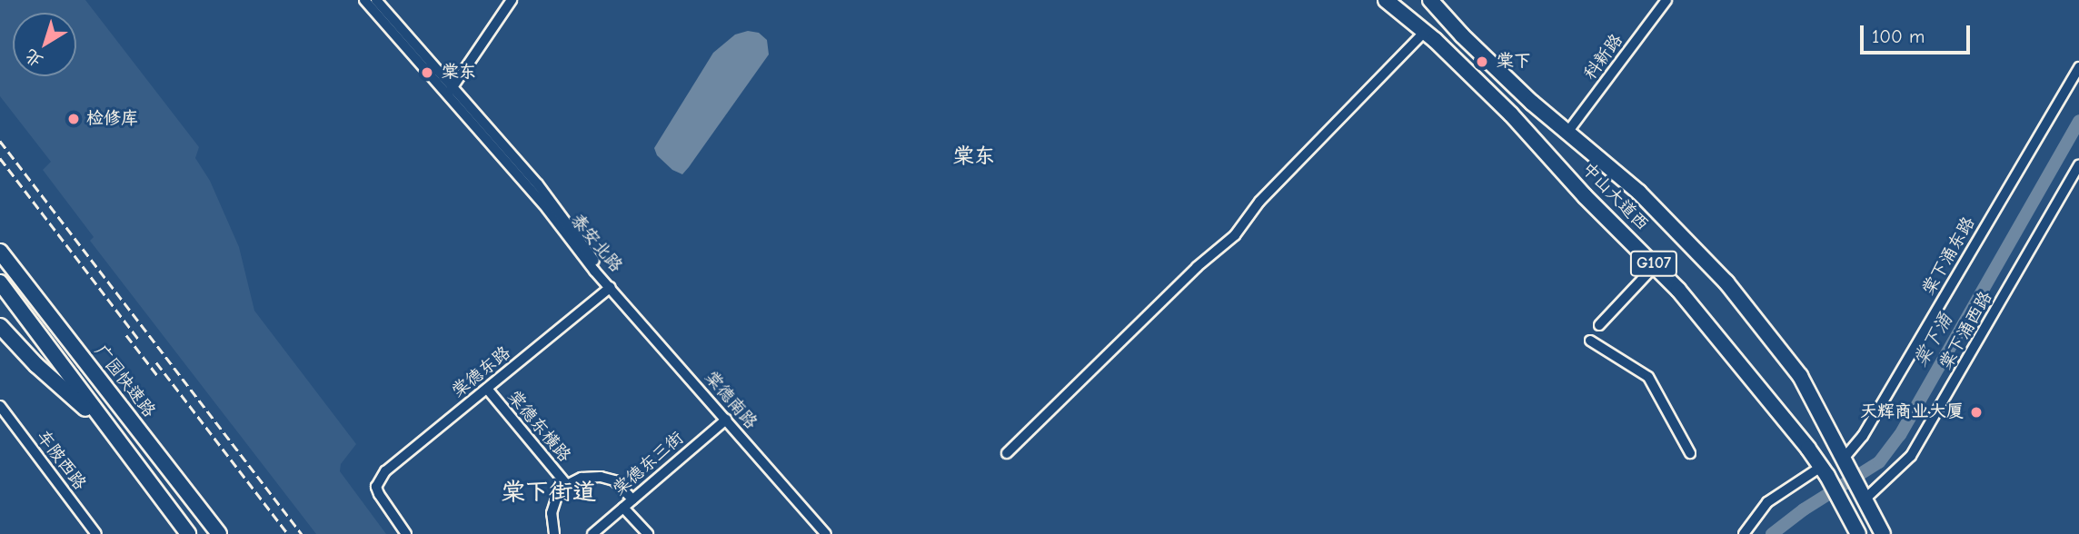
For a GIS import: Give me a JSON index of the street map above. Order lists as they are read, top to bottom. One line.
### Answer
{"streets":{"highway":["中山大道西","G107","广园快速路"],"street":["科新路","泰安北路","棠下涌东路","棠下涌西路","棠德东路","棠德南路","棠德东横路","车陂西路","棠德东三街"]},"crossings":[["科新路","中山大道西"],["中山大道西","棠下涌东路"],["中山大道西","棠下涌西路"],["泰安北路","棠德东路"],["泰安北路","棠德南路"],["棠德东路","棠德南路"],["棠德东路","棠德东横路"],["棠德南路","棠德东三街"]],"districts":["棠东","棠下街道"],"water":["棠下涌"],"places":["棠下","棠东","检修库","天辉商业大厦"],"scale_bar":"100 m","north":"bottom left"}
